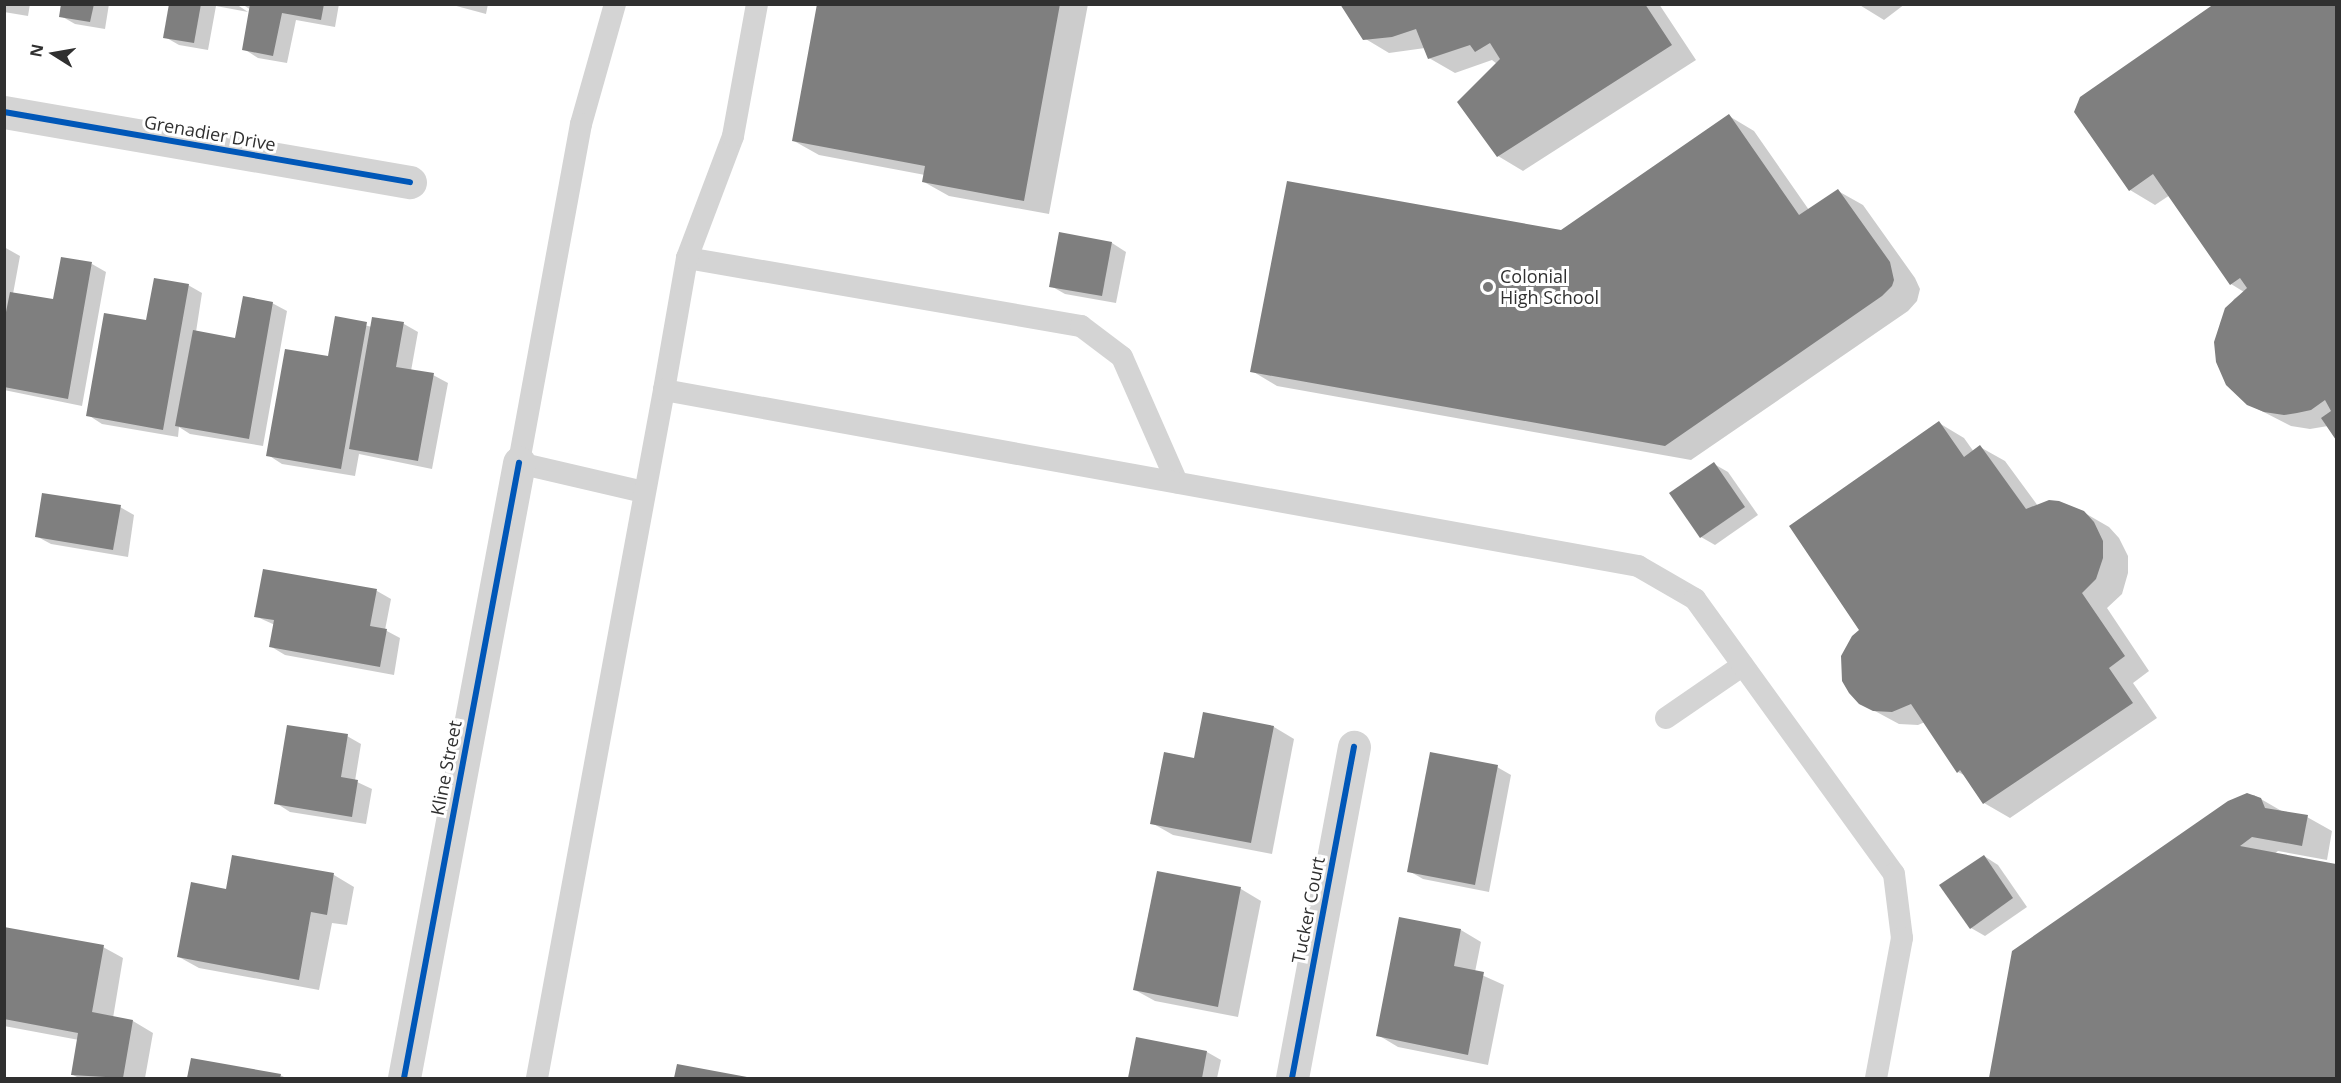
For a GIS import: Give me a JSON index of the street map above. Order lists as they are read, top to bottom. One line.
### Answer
{"streets":{"street":["Grenadier Drive","Kline Street","Tucker Court"]},"places":["Colonial High School"],"north":"left"}
